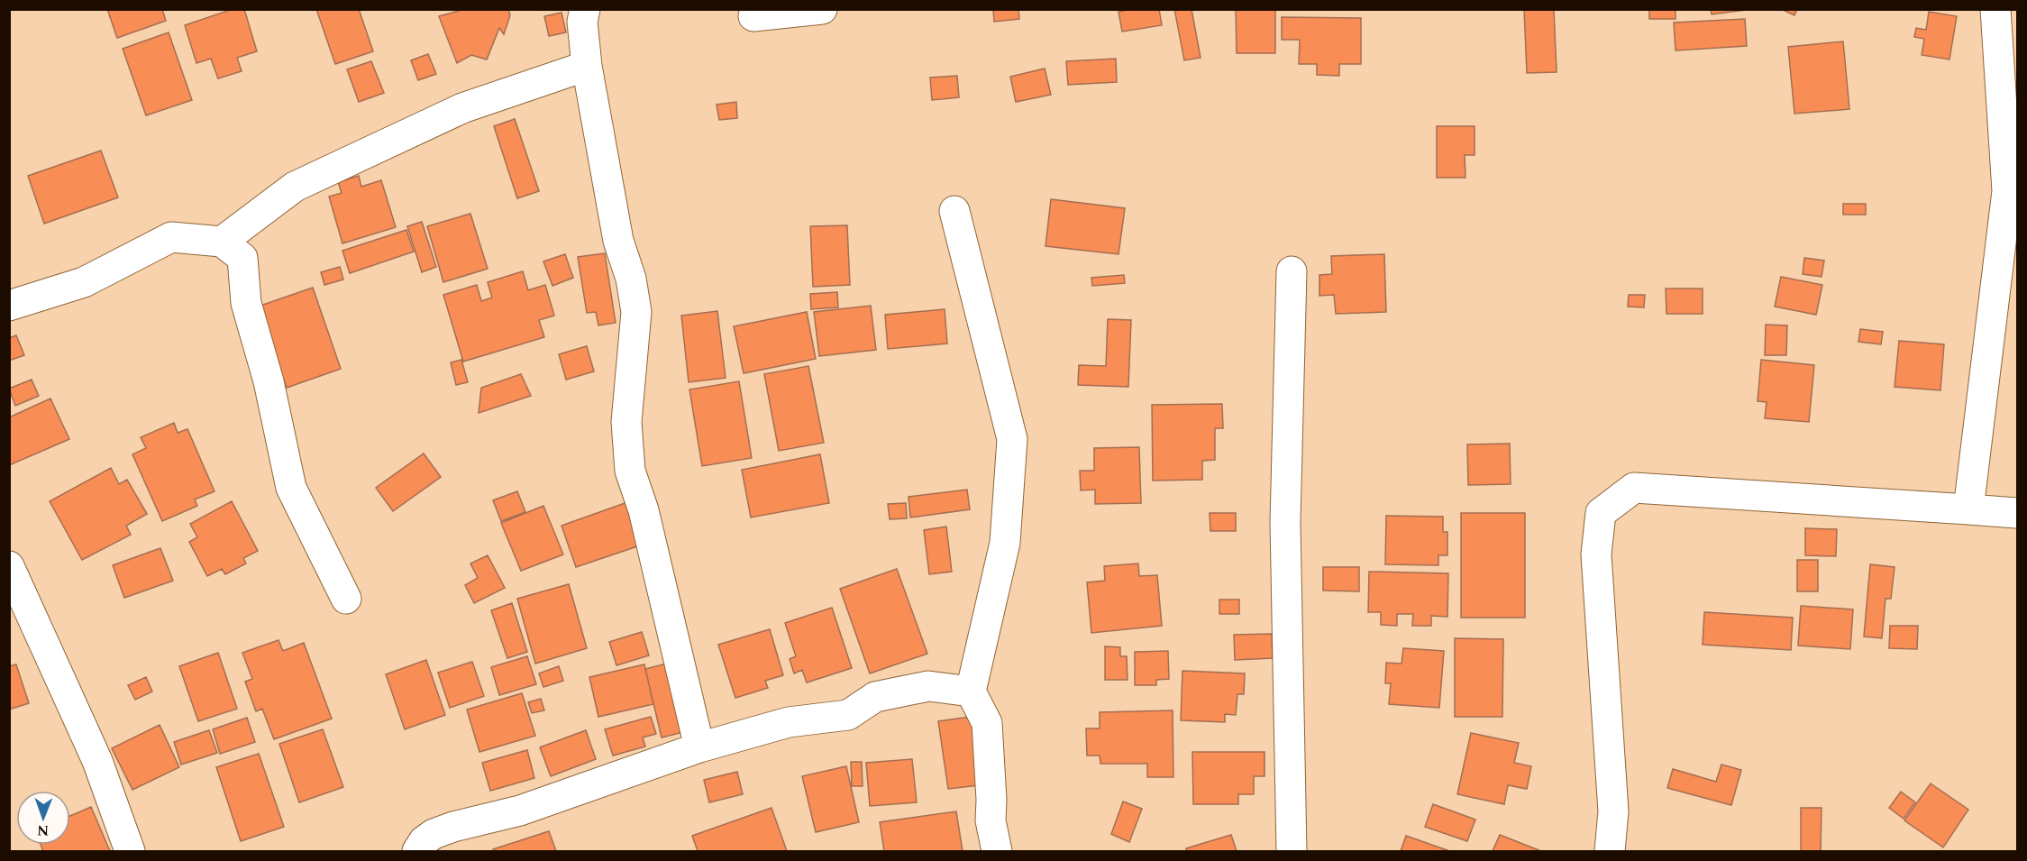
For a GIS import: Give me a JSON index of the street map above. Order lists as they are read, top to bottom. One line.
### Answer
{"north":"bottom"}
